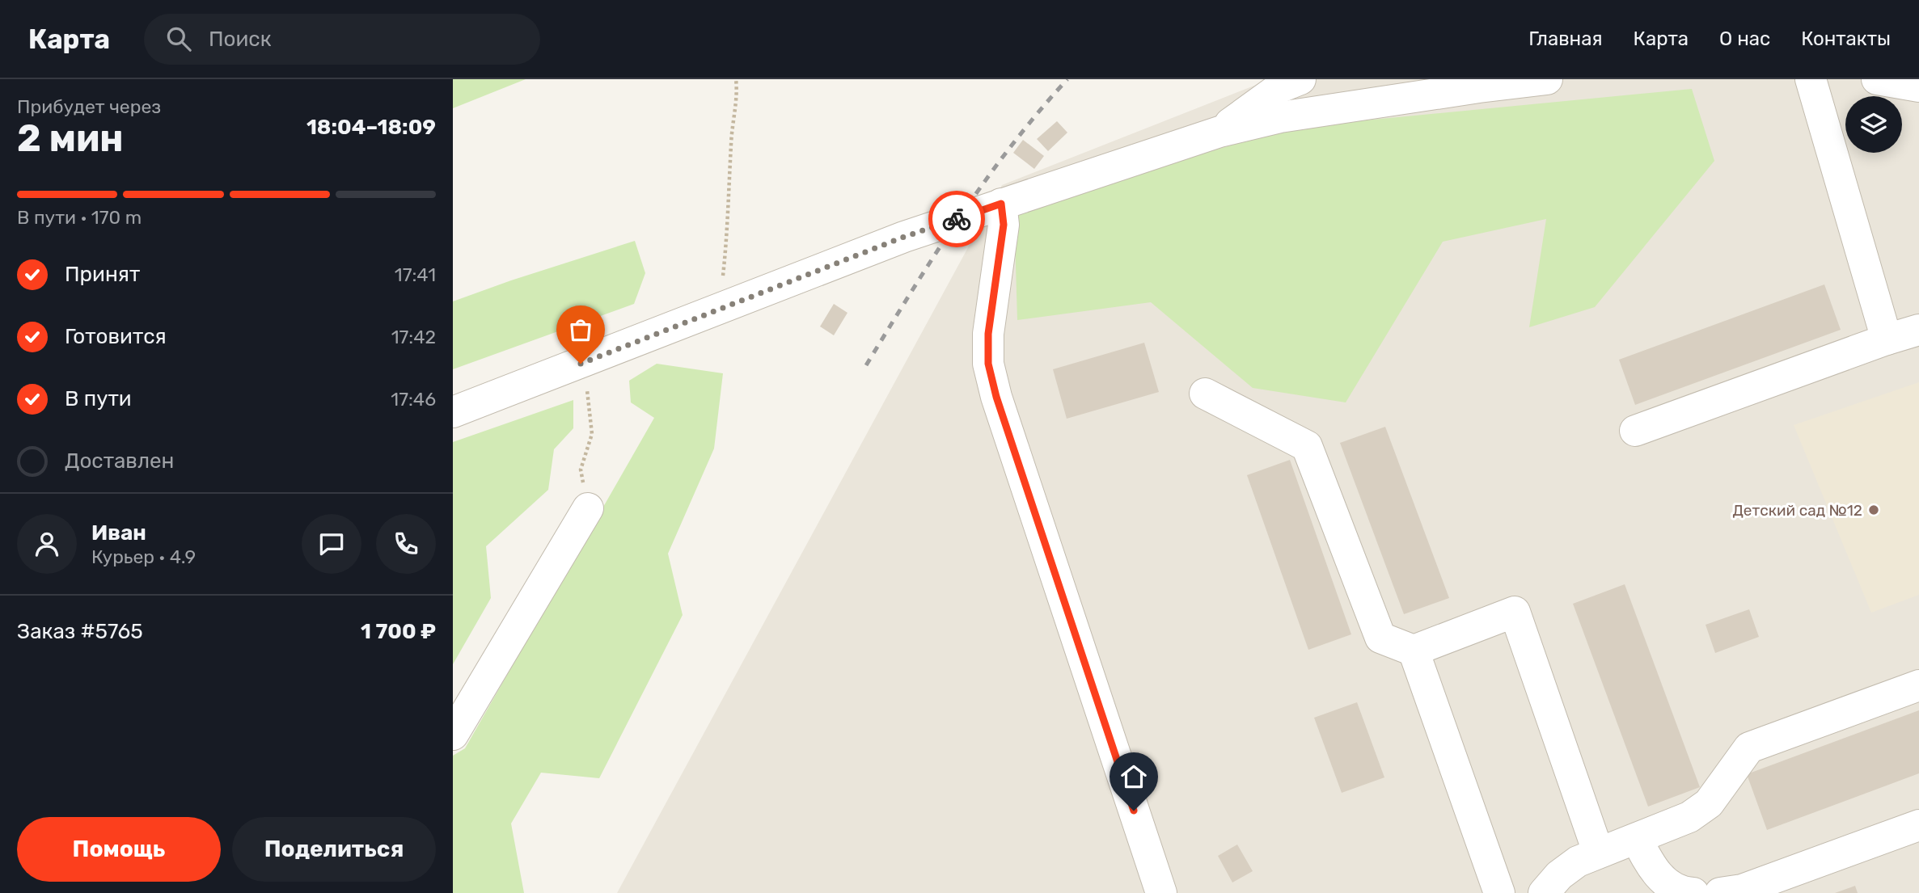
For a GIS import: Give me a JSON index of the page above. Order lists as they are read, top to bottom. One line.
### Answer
{"places":["Детский сад №12"],"page":{"header":"Карта","search":"Поиск","nav":["Главная","Карта","О нас","Контакты"],"heading":["2 мин","Прибудет через","18:04–18:09"],"panel":["Иван","Курьер · 4.9","Заказ #5765","1 700 ₽"],"bar":"В пути · 170 m","list":[["Принят","17:41"],["Готовится","17:42"],["В пути","17:46"],"Доставлен"],"buttons":["Помощь","Поделиться"]}}
